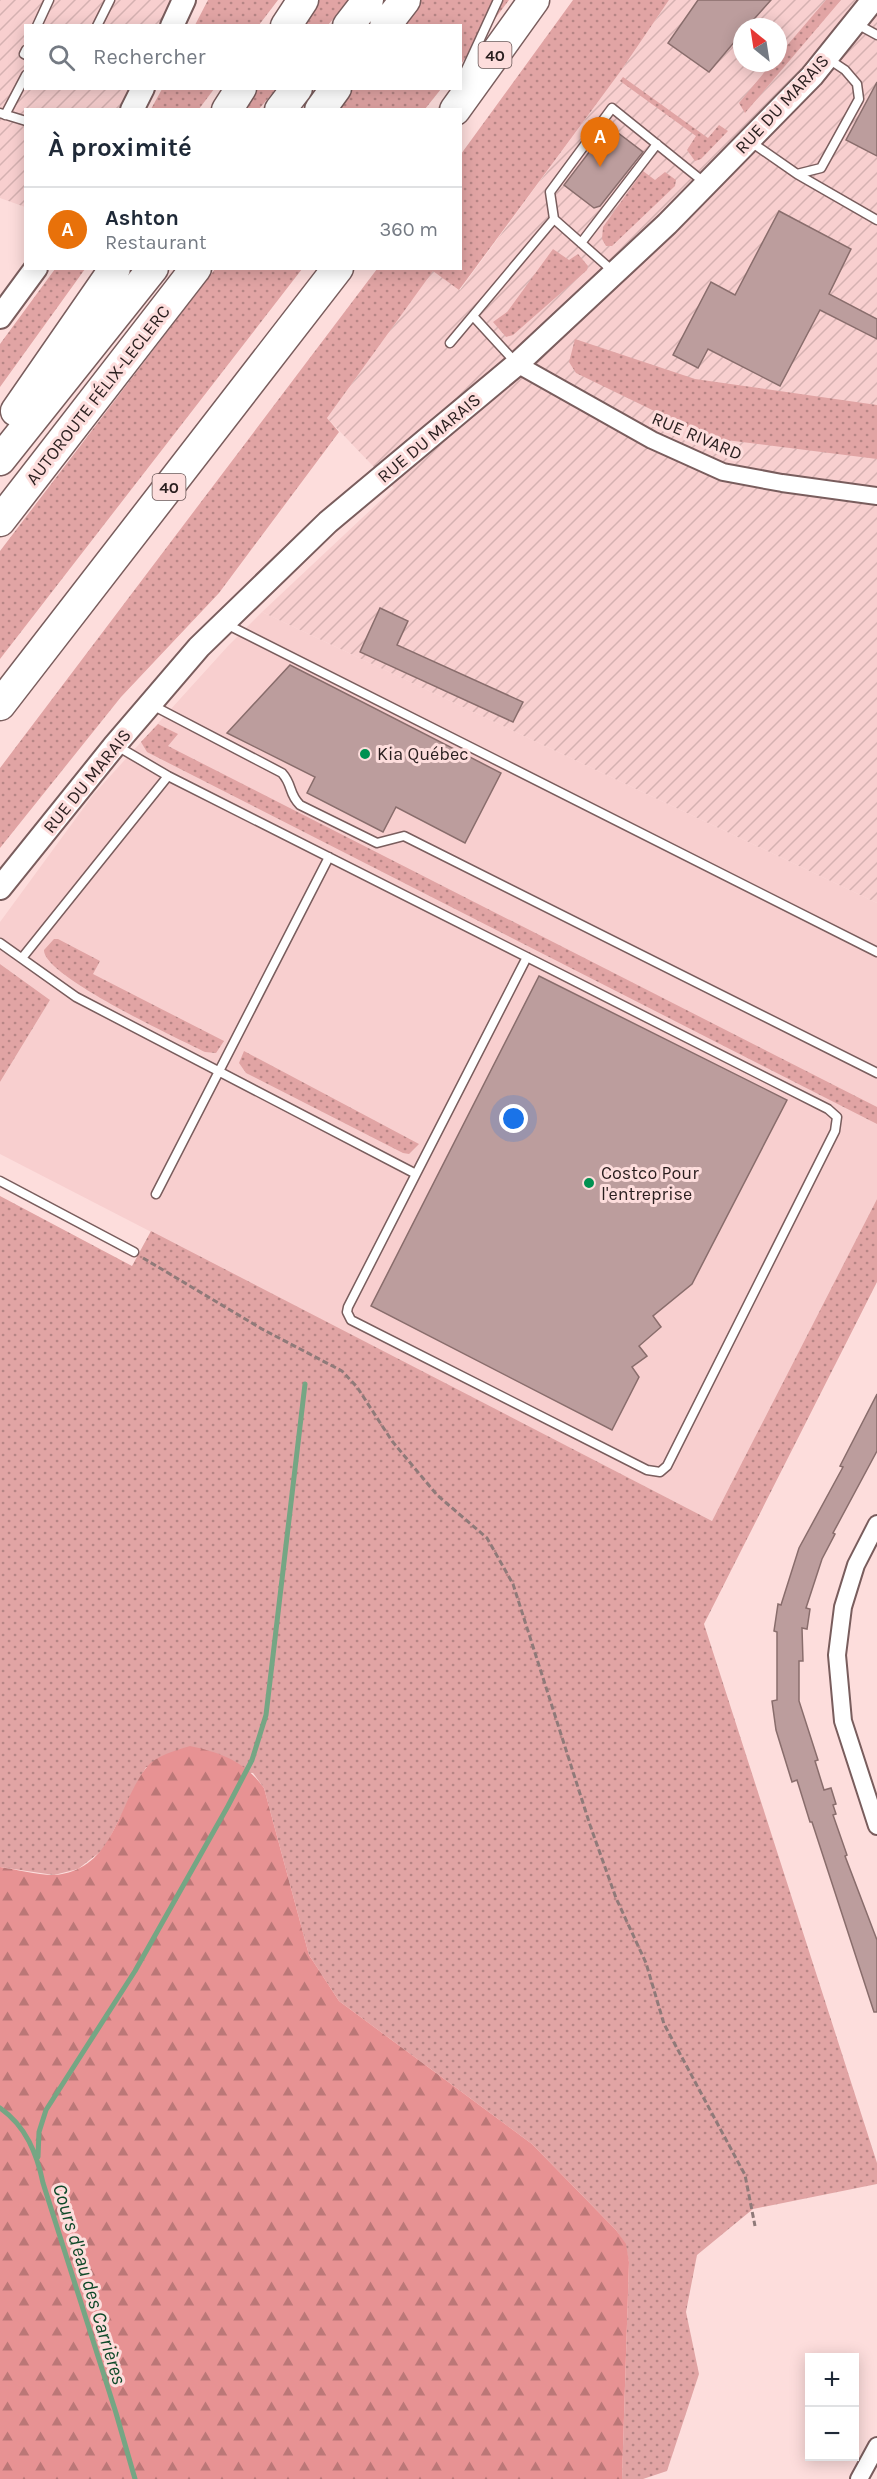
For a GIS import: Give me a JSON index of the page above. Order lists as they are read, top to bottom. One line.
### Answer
{"streets":{"highway":["40","AUTOROUTE FÉLIX-LECLERC"],"street":["RUE DU MARAIS","RUE RIVARD"]},"crossings":[["RUE DU MARAIS","RUE RIVARD"]],"water":["Cours d'eau des Carrières"],"places":["Kia Québec","Costco Pour l'entreprise"],"north":"top left","page":{"search":"Rechercher","heading":"À proximité","pins":"A","list":[{"mark":"A","name":"Ashton","note":"Restaurant","value":"360 m"}],"map_buttons":["+","−"]}}
